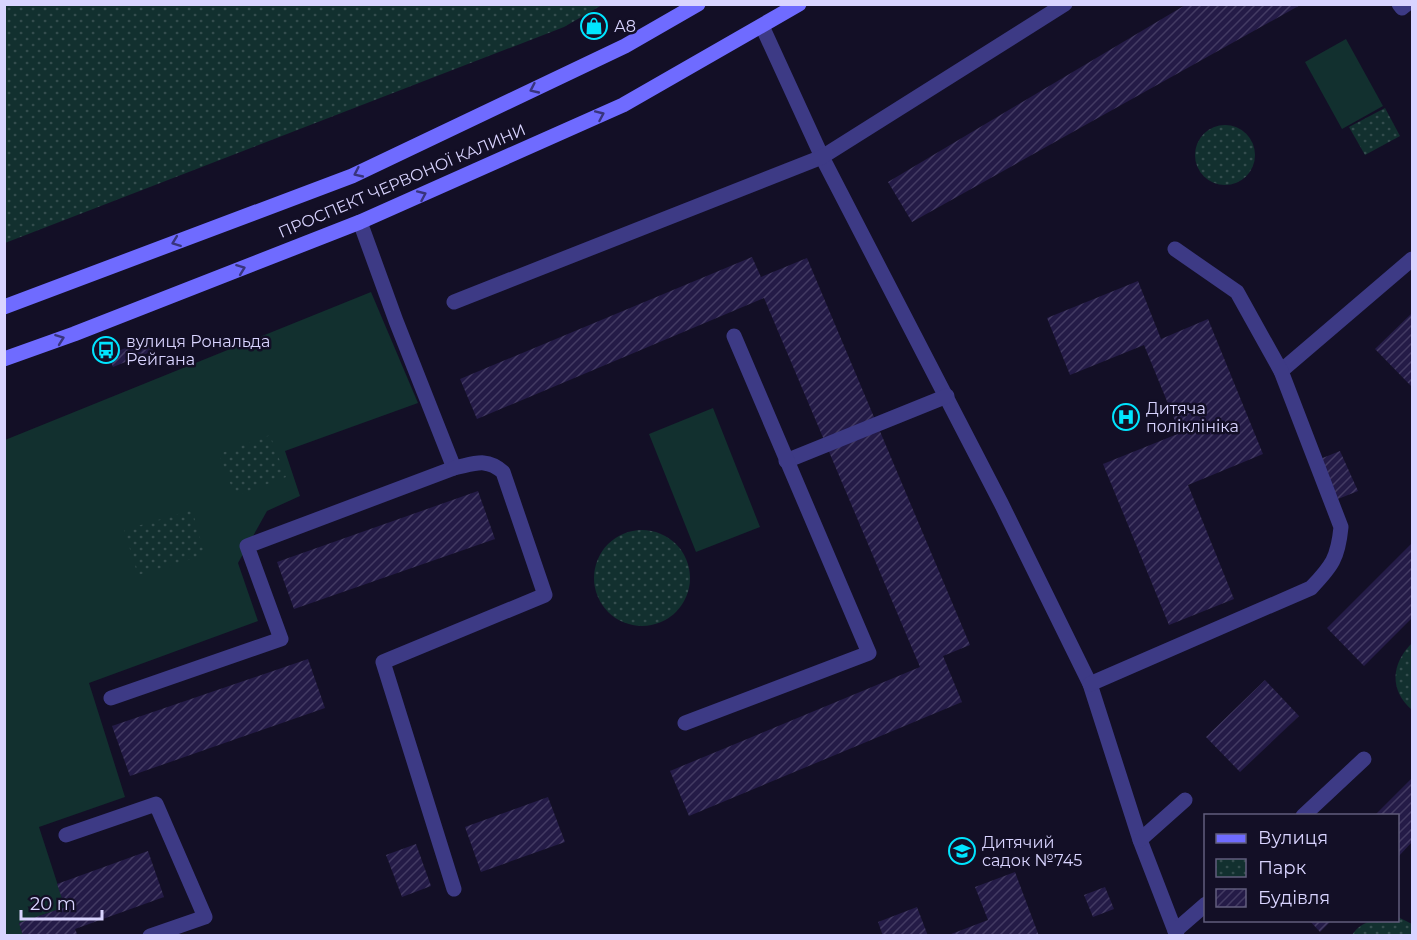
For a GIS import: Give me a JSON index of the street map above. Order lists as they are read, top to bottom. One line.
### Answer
{"streets":{"main road":["ПРОСПЕКТ ЧЕРВОНОЇ КАЛИНИ"]},"places":{"shop":["А8"],"bus stop":["вулиця Рональда Рейгана"],"hospital":["Дитяча поліклініка"],"school or university":["Дитячий садок №745"]},"legend":["Вулиця","Парк","Будівля"],"scale_bar":"20 m"}
